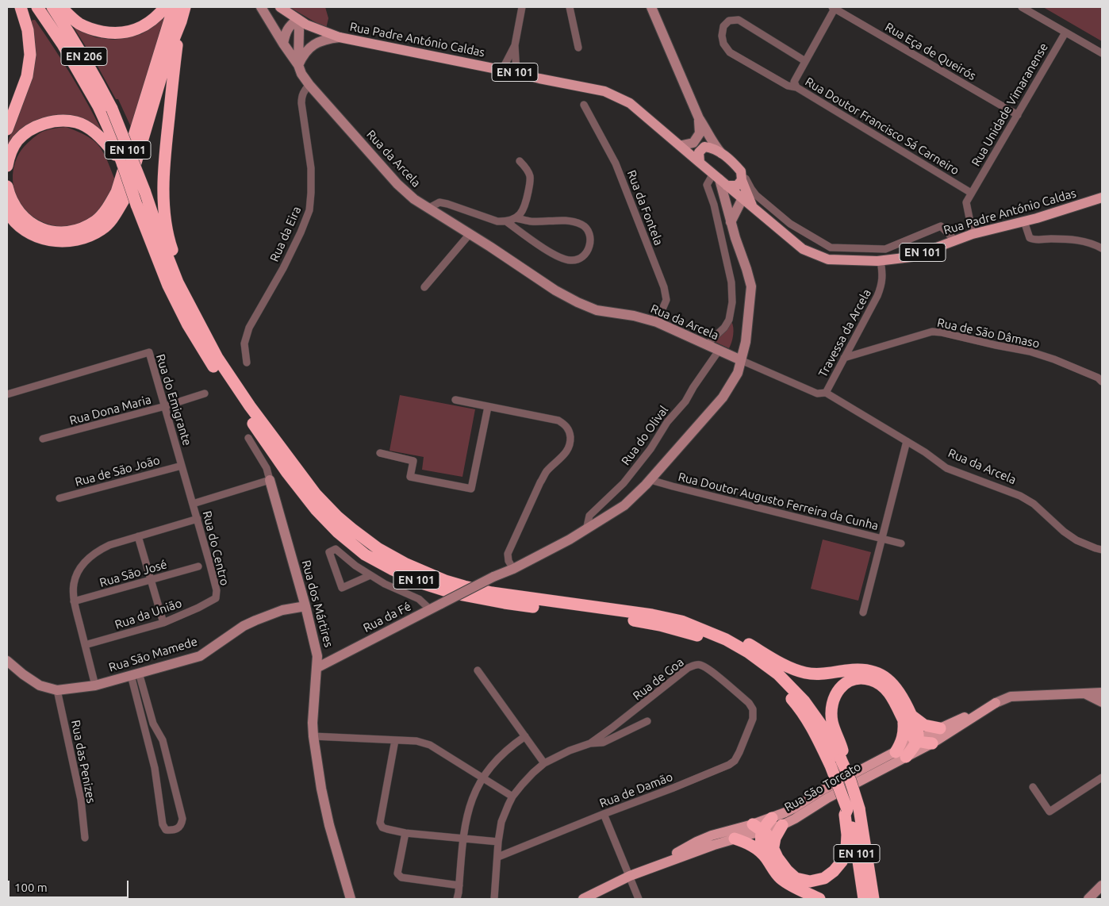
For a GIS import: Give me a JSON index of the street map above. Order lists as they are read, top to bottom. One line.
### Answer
{"streets":{"highway":["EN 206","EN 101"],"main road":["Rua Padre António Caldas","Rua São Torcato"],"street":["Rua Eça de Queirós","Rua Unidade Vimaranense","Rua Doutor Francisco Sá Carneiro","Rua da Arcela","Rua da Fontela","Rua da Eira","Travessa da Arcela","Rua de São Dâmaso","Rua do Emigrante","Rua Dona Maria","Rua do Olival","Rua de São João","Rua Doutor Augusto Ferreira da Cunha","Rua do Centro","Rua São José","Rua dos Mártires","Rua da União","Rua da Fé","Rua São Mamede","Rua de Goa","Rua das Penizes","Rua de Damão"]},"crossings":[["Rua Padre António Caldas","EN 101"],["Rua Padre António Caldas","Rua Unidade Vimaranense"],["Rua Padre António Caldas","Travessa da Arcela"],["Rua Padre António Caldas","Rua da Fé"],["Rua Eça de Queirós","Rua Unidade Vimaranense"],["Rua Eça de Queirós","Rua Doutor Francisco Sá Carneiro"],["EN 206","EN 101"],["Rua Unidade Vimaranense","Rua Doutor Francisco Sá Carneiro"],["Rua da Arcela","Rua da Fontela"],["Rua da Arcela","Rua da Eira"],["Rua da Arcela","Travessa da Arcela"],["Rua da Arcela","Rua do Olival"],["Rua da Arcela","Rua da Fé"],["Travessa da Arcela","Rua de São Dâmaso"],["Rua do Emigrante","Rua Dona Maria"],["Rua do Emigrante","Rua de São João"],["Rua do Emigrante","Rua do Centro"],["Rua do Olival","Rua da Fé"],["Rua Doutor Augusto Ferreira da Cunha","Rua da Fé"],["Rua do Centro","Rua da União"],["Rua dos Mártires","Rua da Fé"],["Rua dos Mártires","Rua São Mamede"],["Rua São Mamede","Rua das Penizes"],["Rua de Goa","Rua de Damão"]],"scale_bar":"100 m"}
